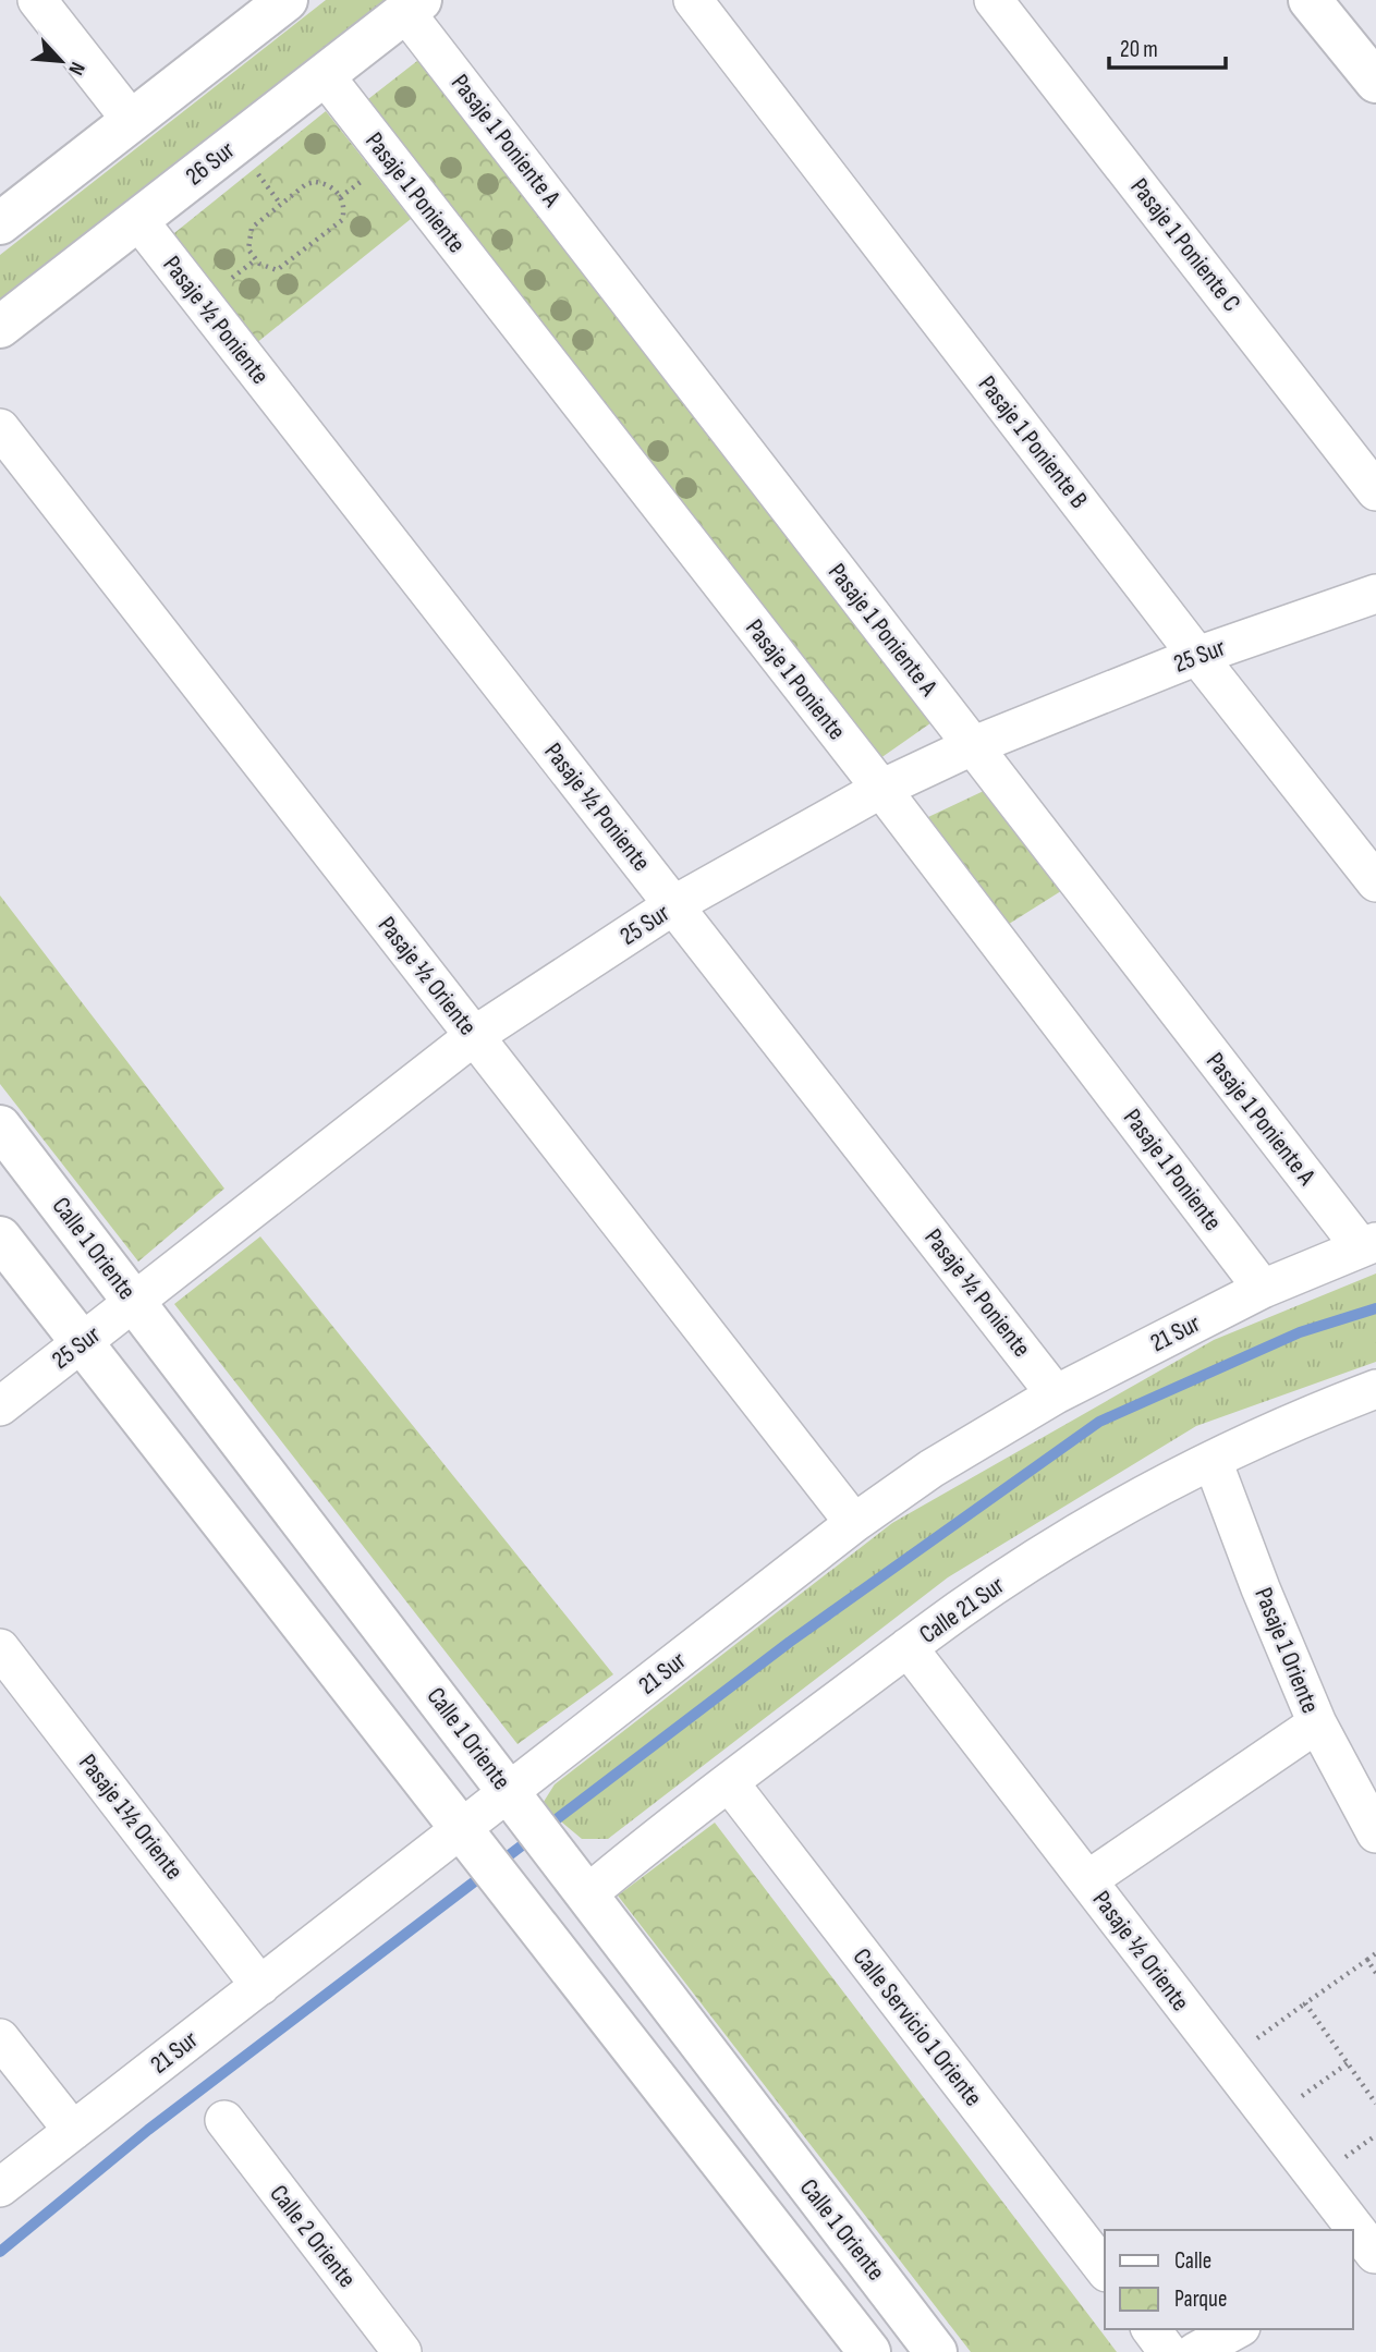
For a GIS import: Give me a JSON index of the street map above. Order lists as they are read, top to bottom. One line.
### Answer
{"streets":{"street":["Pasaje 1 Poniente A","26 Sur","Pasaje 1 Poniente","Pasaje 1 Poniente C","Pasaje ½ Poniente","Pasaje 1 Poniente B","25 Sur","Pasaje ½ Oriente","Calle 1 Oriente","21 Sur","Calle 21 Sur","Pasaje 1 Oriente","Pasaje 1½ Oriente","Calle Servicio 1 Oriente","Calle 2 Oriente"]},"crossings":[["Pasaje 1 Poniente A","26 Sur"],["Pasaje 1 Poniente A","25 Sur"],["Pasaje 1 Poniente A","21 Sur"],["26 Sur","Pasaje 1 Poniente"],["26 Sur","Pasaje ½ Poniente"],["Pasaje 1 Poniente","25 Sur"],["Pasaje 1 Poniente","21 Sur"],["Pasaje ½ Poniente","25 Sur"],["Pasaje ½ Poniente","21 Sur"],["Pasaje 1 Poniente B","25 Sur"],["25 Sur","Pasaje ½ Oriente"],["25 Sur","Calle 1 Oriente"],["Pasaje ½ Oriente","21 Sur"],["Pasaje ½ Oriente","Calle 21 Sur"],["Calle 1 Oriente","21 Sur"],["Calle 1 Oriente","Calle 21 Sur"],["21 Sur","Pasaje 1½ Oriente"],["Calle 21 Sur","Pasaje 1 Oriente"],["Calle 21 Sur","Calle Servicio 1 Oriente"]],"legend":["Calle","Parque"],"scale_bar":"20 m","north":"bottom right"}
